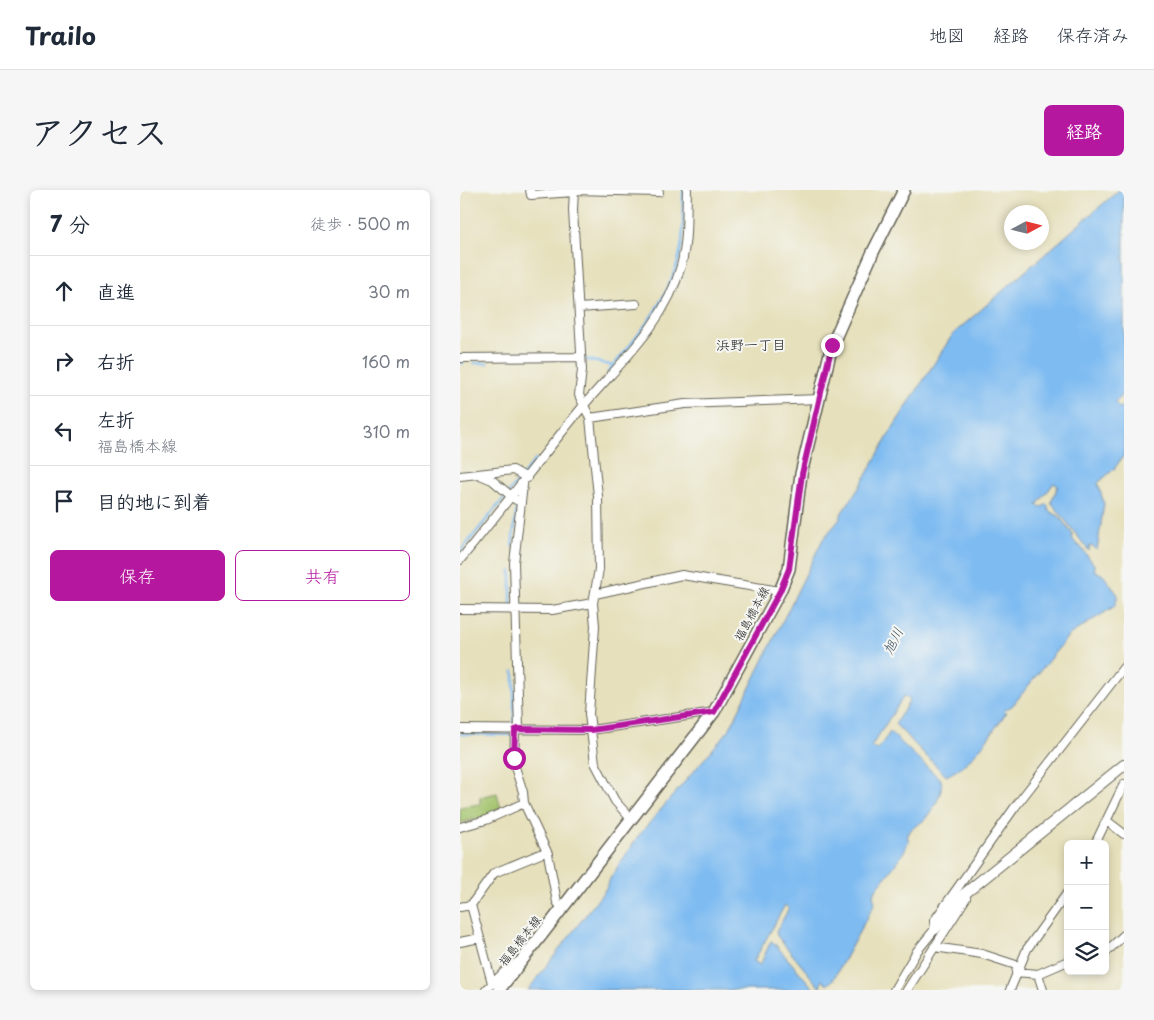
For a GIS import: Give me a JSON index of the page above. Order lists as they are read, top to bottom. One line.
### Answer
{"streets":{"main road":["福島橋本線"]},"districts":["浜野一丁目"],"water":["旭川"],"north":"right","page":{"header":"Trailo","nav":["地図","経路","保存済み"],"title":"アクセス","buttons":["経路",["保存","共有"]],"heading":["7 分","徒歩 · 500 m"],"list":[["直進","30 m"],["右折","160 m"],["左折","福島橋本線","310 m"],"目的地に到着"],"map_buttons":["+","−"]}}
